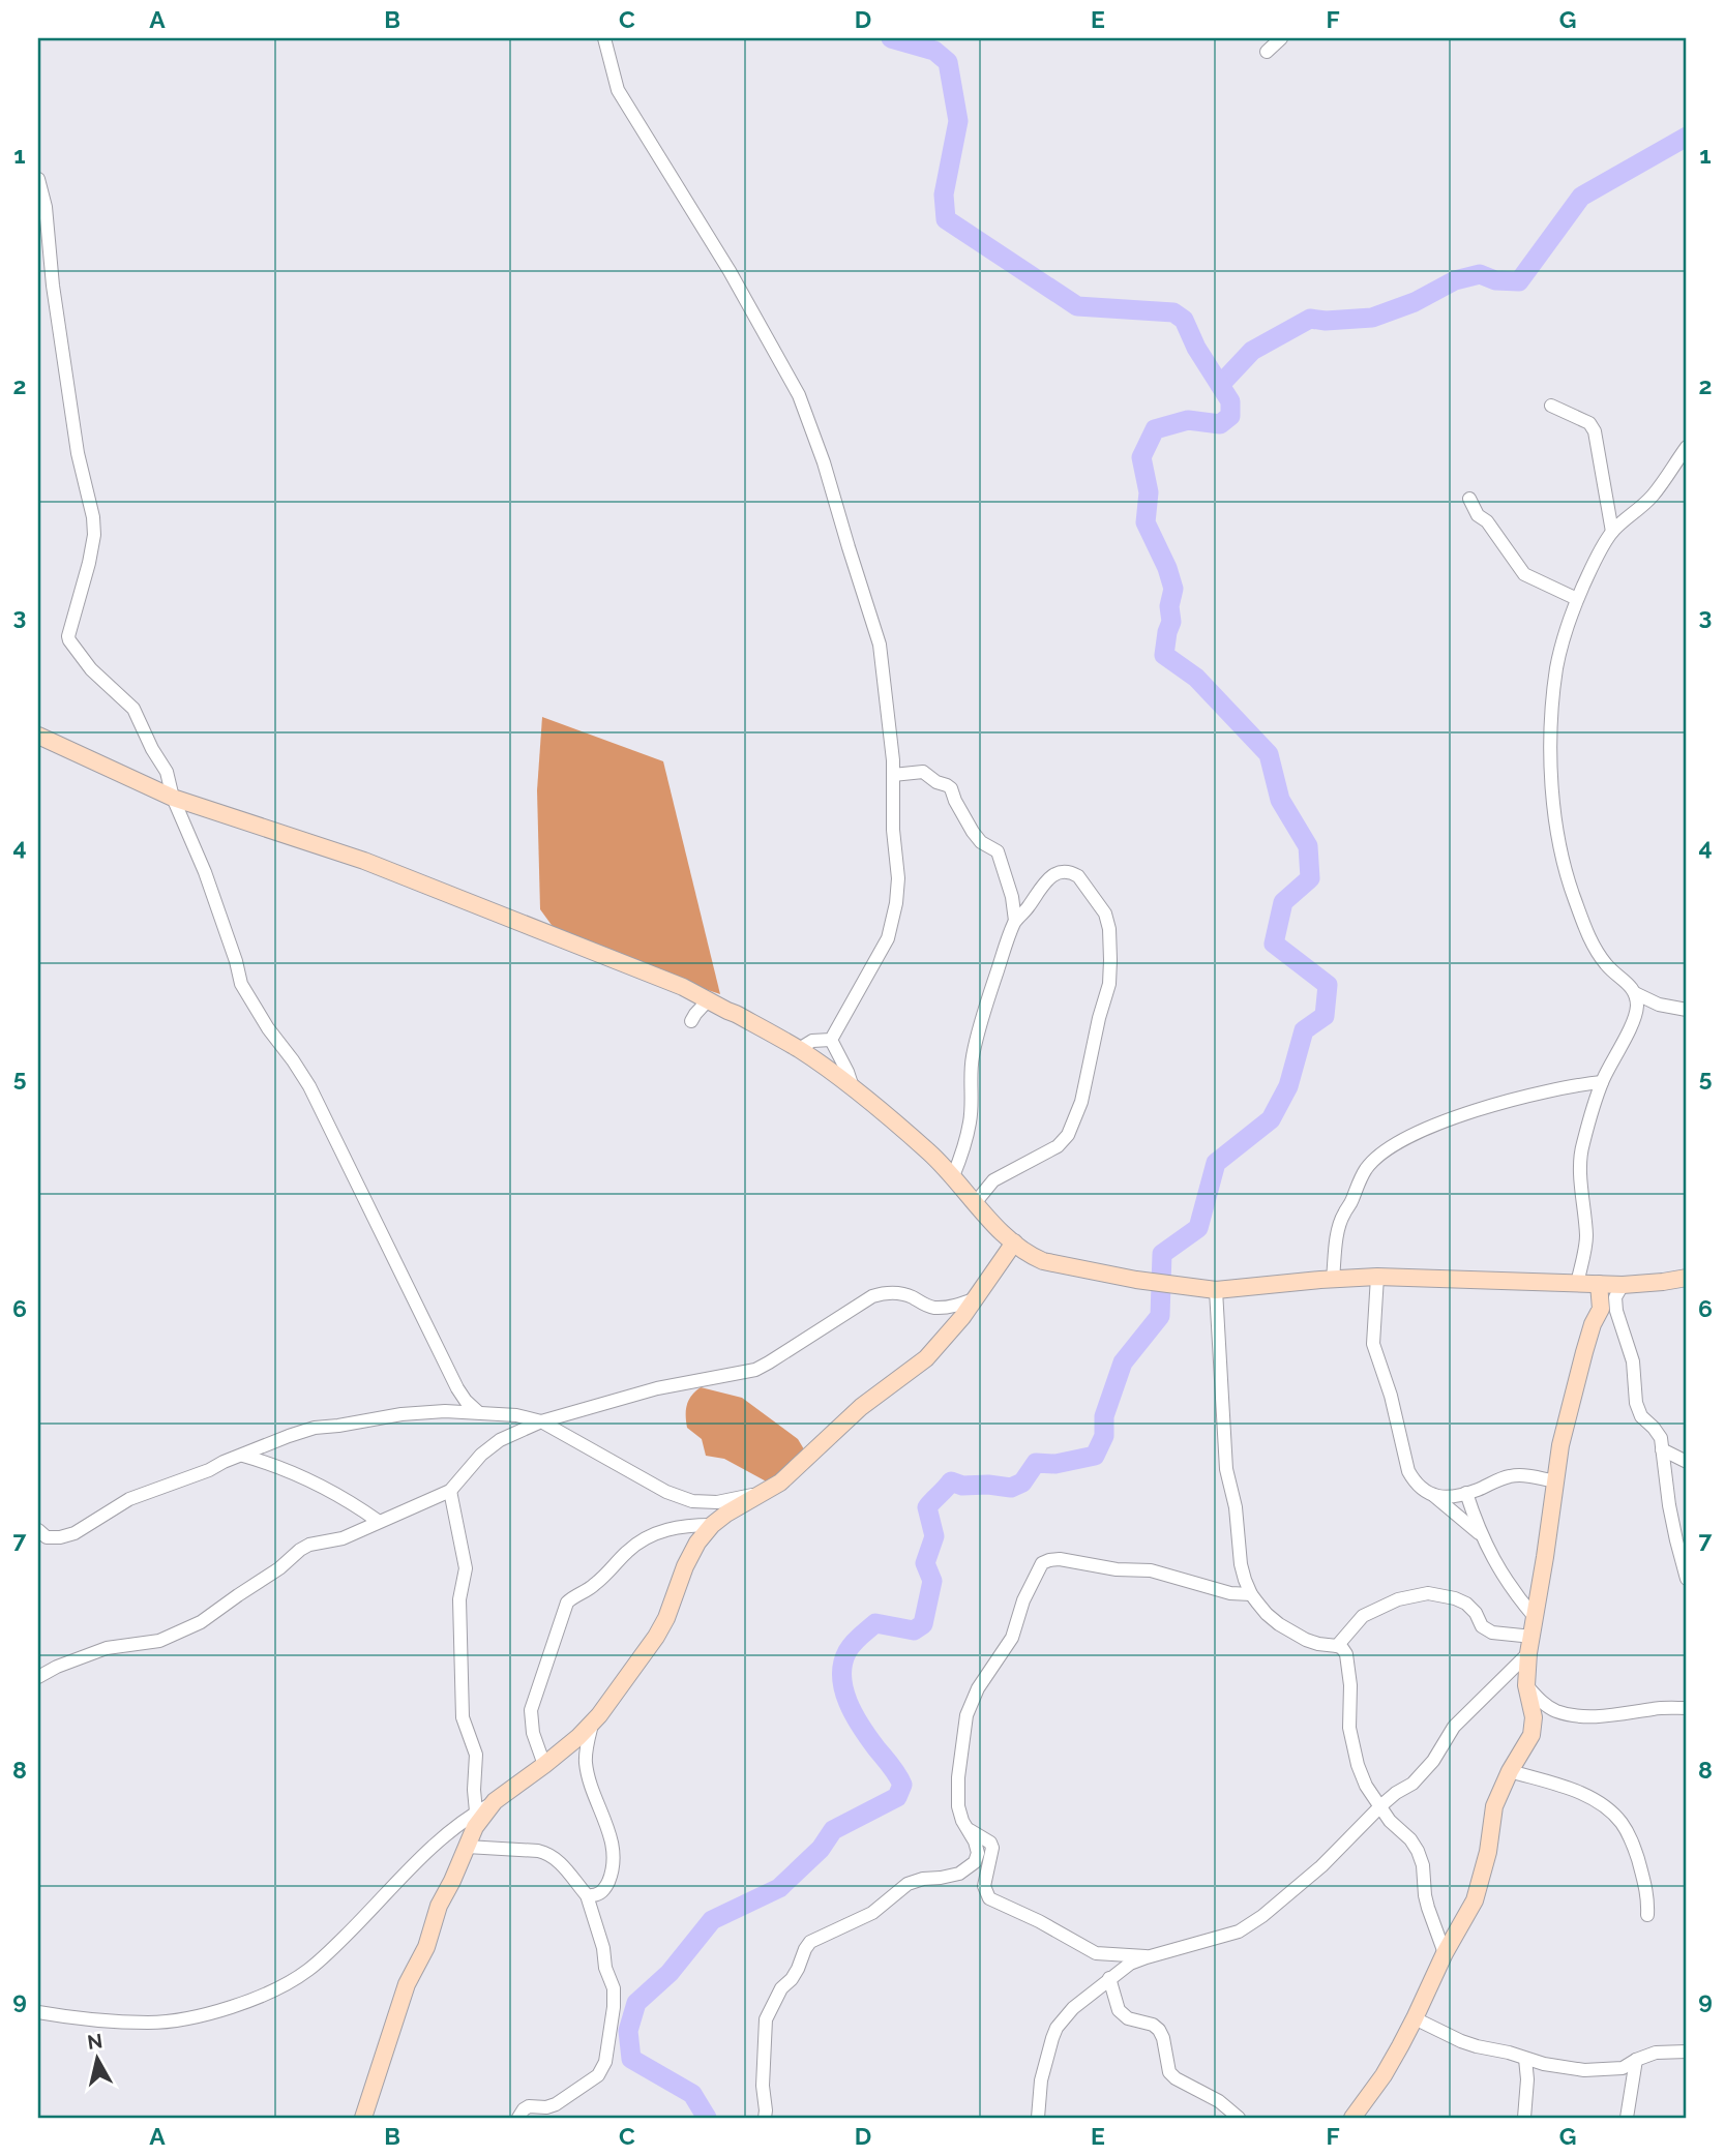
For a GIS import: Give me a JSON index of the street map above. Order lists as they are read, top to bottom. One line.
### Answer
{"north":"top","grid":{"columns":["A","B","C","D","E","F","G"],"rows":["1","2","3","4","5","6","7","8","9"]}}
